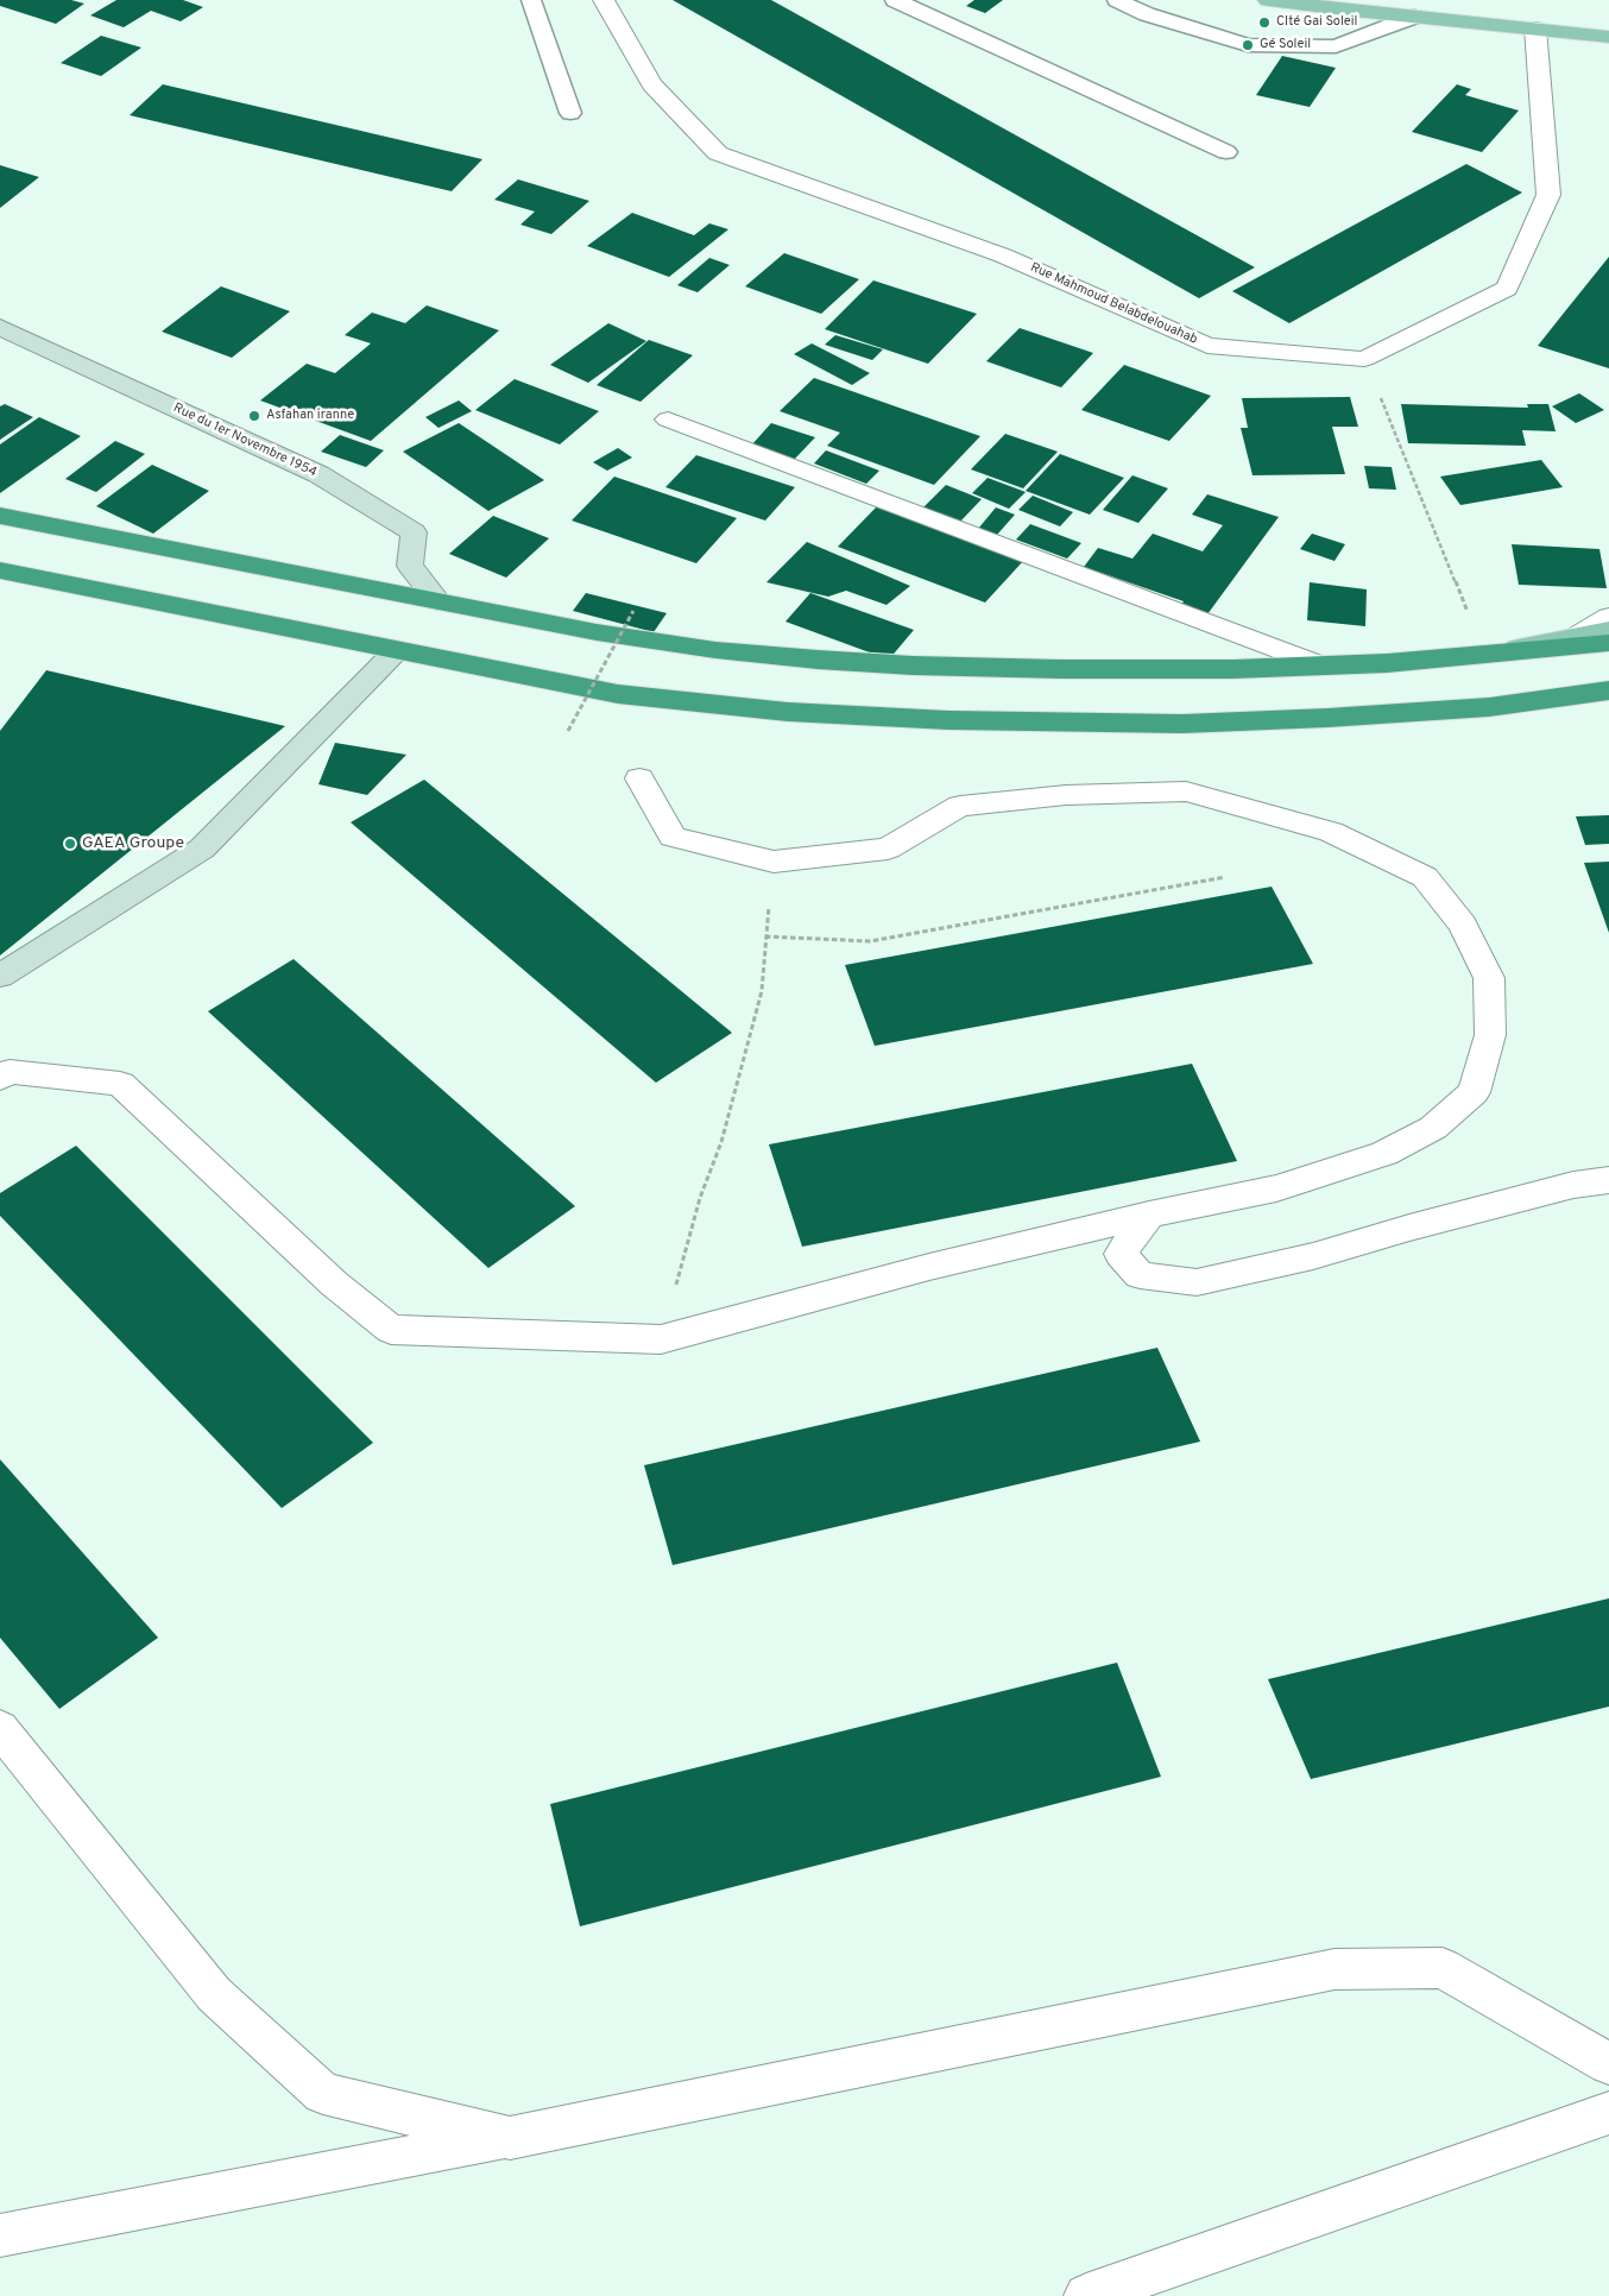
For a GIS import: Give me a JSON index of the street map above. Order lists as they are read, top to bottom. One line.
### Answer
{"streets":{"street":["Rue Mahmoud Belabdelouahab","Rue du 1er Novembre 1954"]},"places":["CIté Gai Soleil","Gé Soleil","Asfahan iranne","GAEA Groupe"]}
